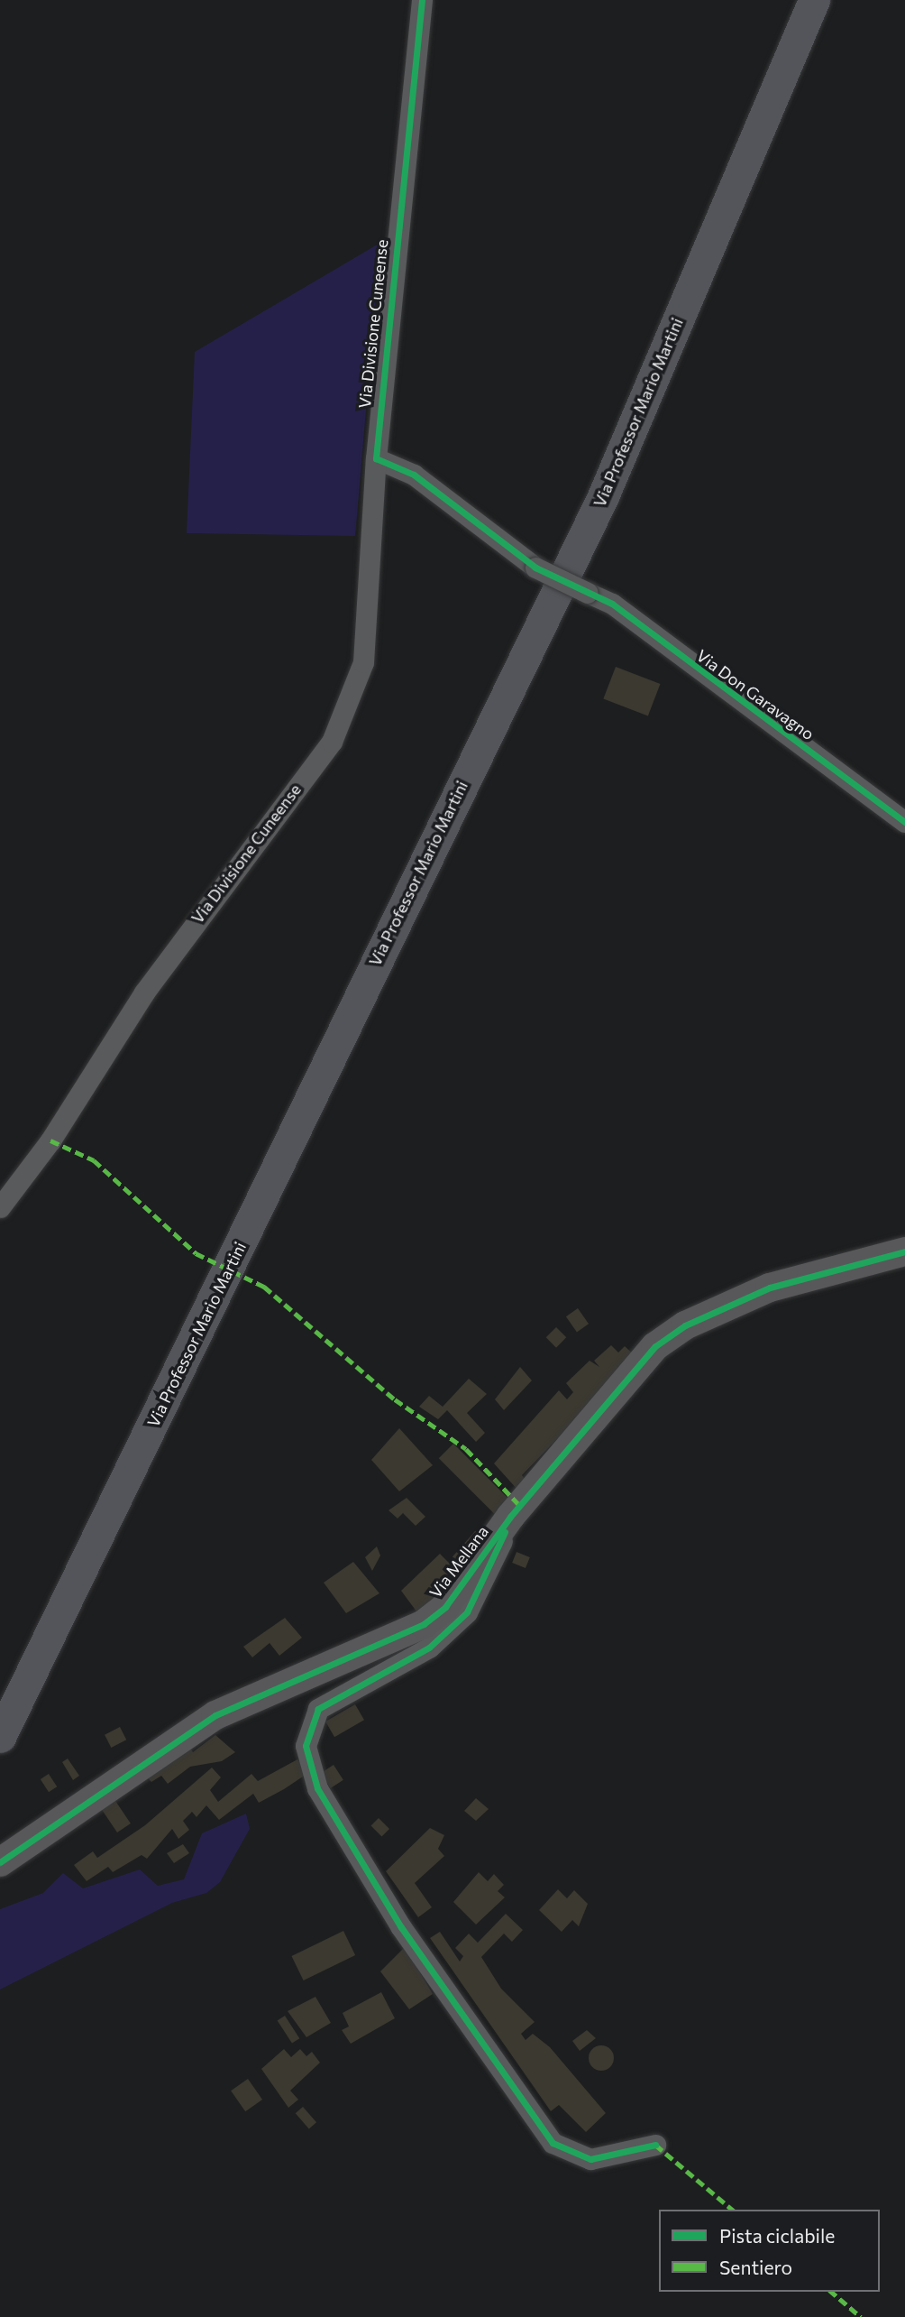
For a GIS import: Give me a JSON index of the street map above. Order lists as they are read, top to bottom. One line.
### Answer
{"streets":{"main road":["Via Professor Mario Martini"],"street":["Via Divisione Cuneense","Via Don Garavagno","Via Mellana"]},"crossings":[["Via Divisione Cuneense","Via Don Garavagno"]],"legend":["Pista ciclabile","Sentiero"]}
